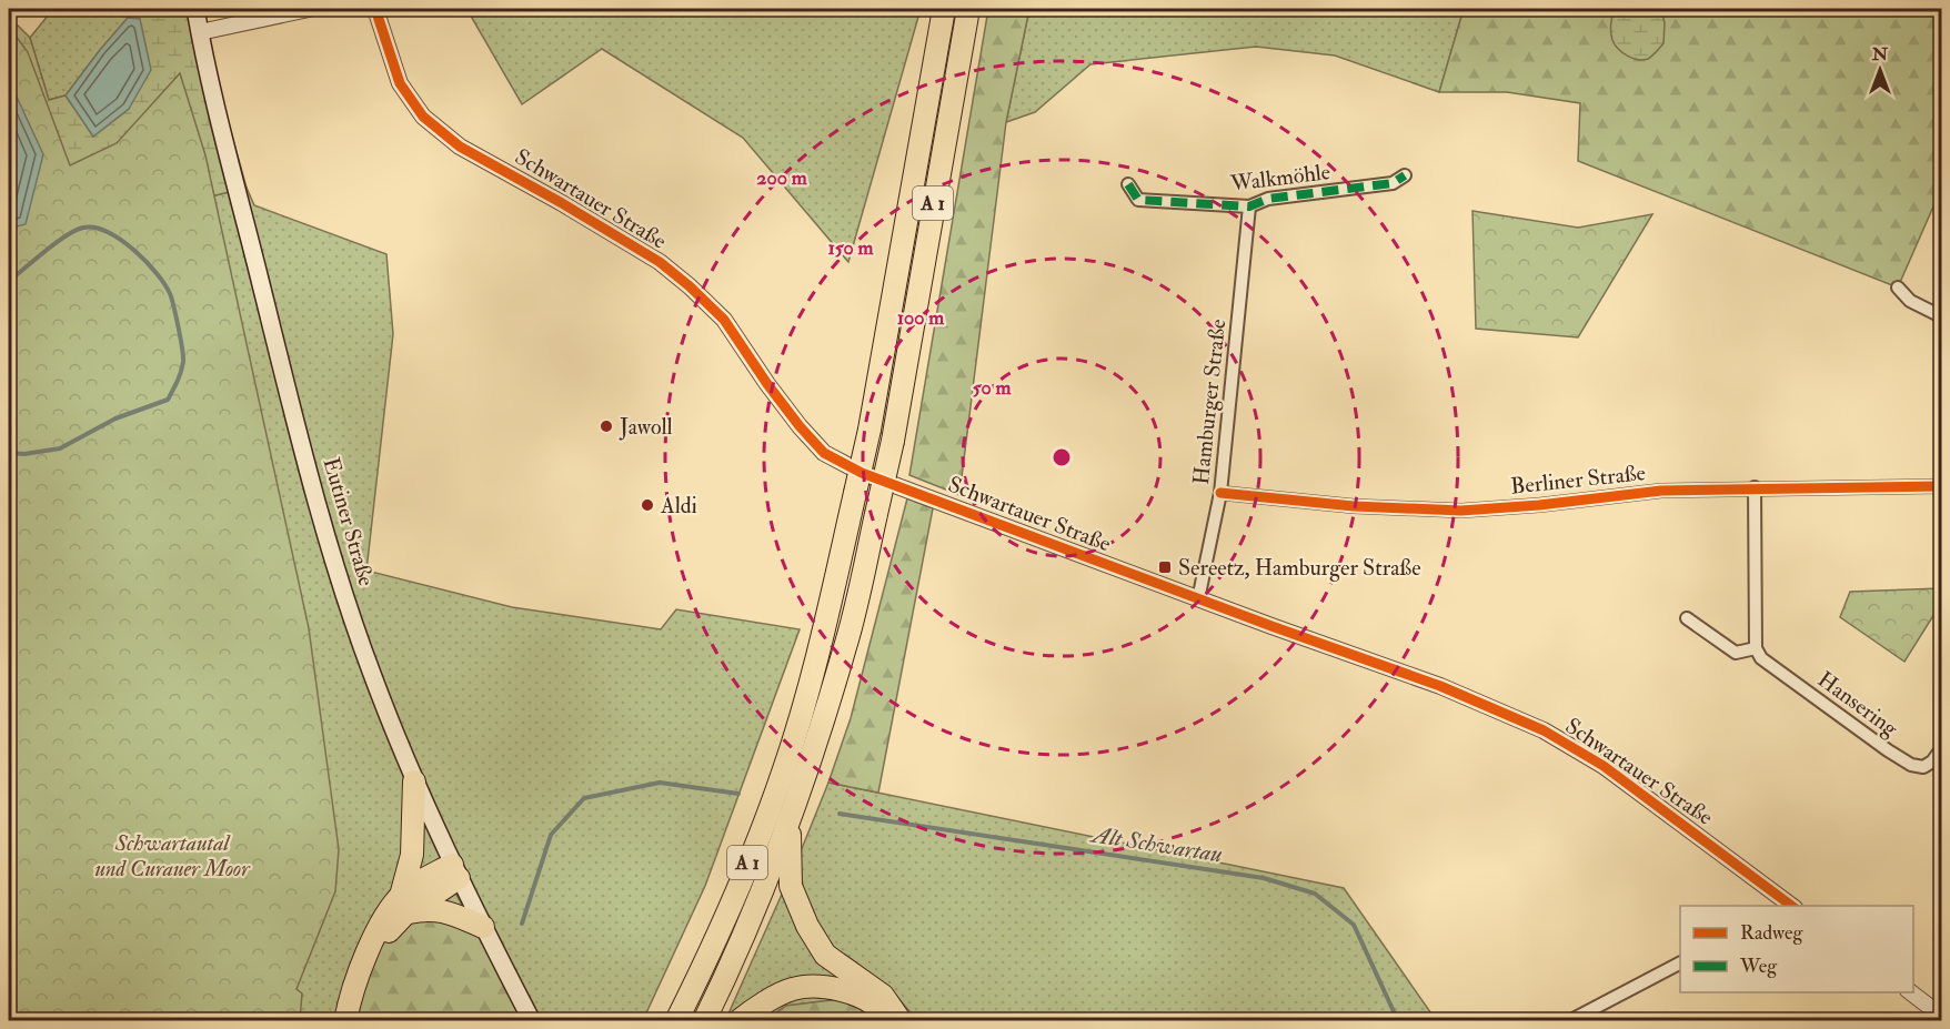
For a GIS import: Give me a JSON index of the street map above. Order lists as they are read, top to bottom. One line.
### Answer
{"streets":{"highway":["A 1"],"main road":["Eutiner Straße"],"street":["Walkmöhle","Schwartauer Straße","Hamburger Straße","Berliner Straße","Hansering"]},"crossings":[["Walkmöhle","Hamburger Straße"],["Schwartauer Straße","Hamburger Straße"],["Hamburger Straße","Berliner Straße"]],"water":["Alt Schwartau"],"parks":["Schwartautal und Curauer Moor"],"places":{"other":["Jawoll","Aldi"],"transit":["Sereetz, Hamburger Straße"]},"legend":["Radweg","Weg"],"north":"top","rings":["200 m","150 m","100 m","50 m"]}
